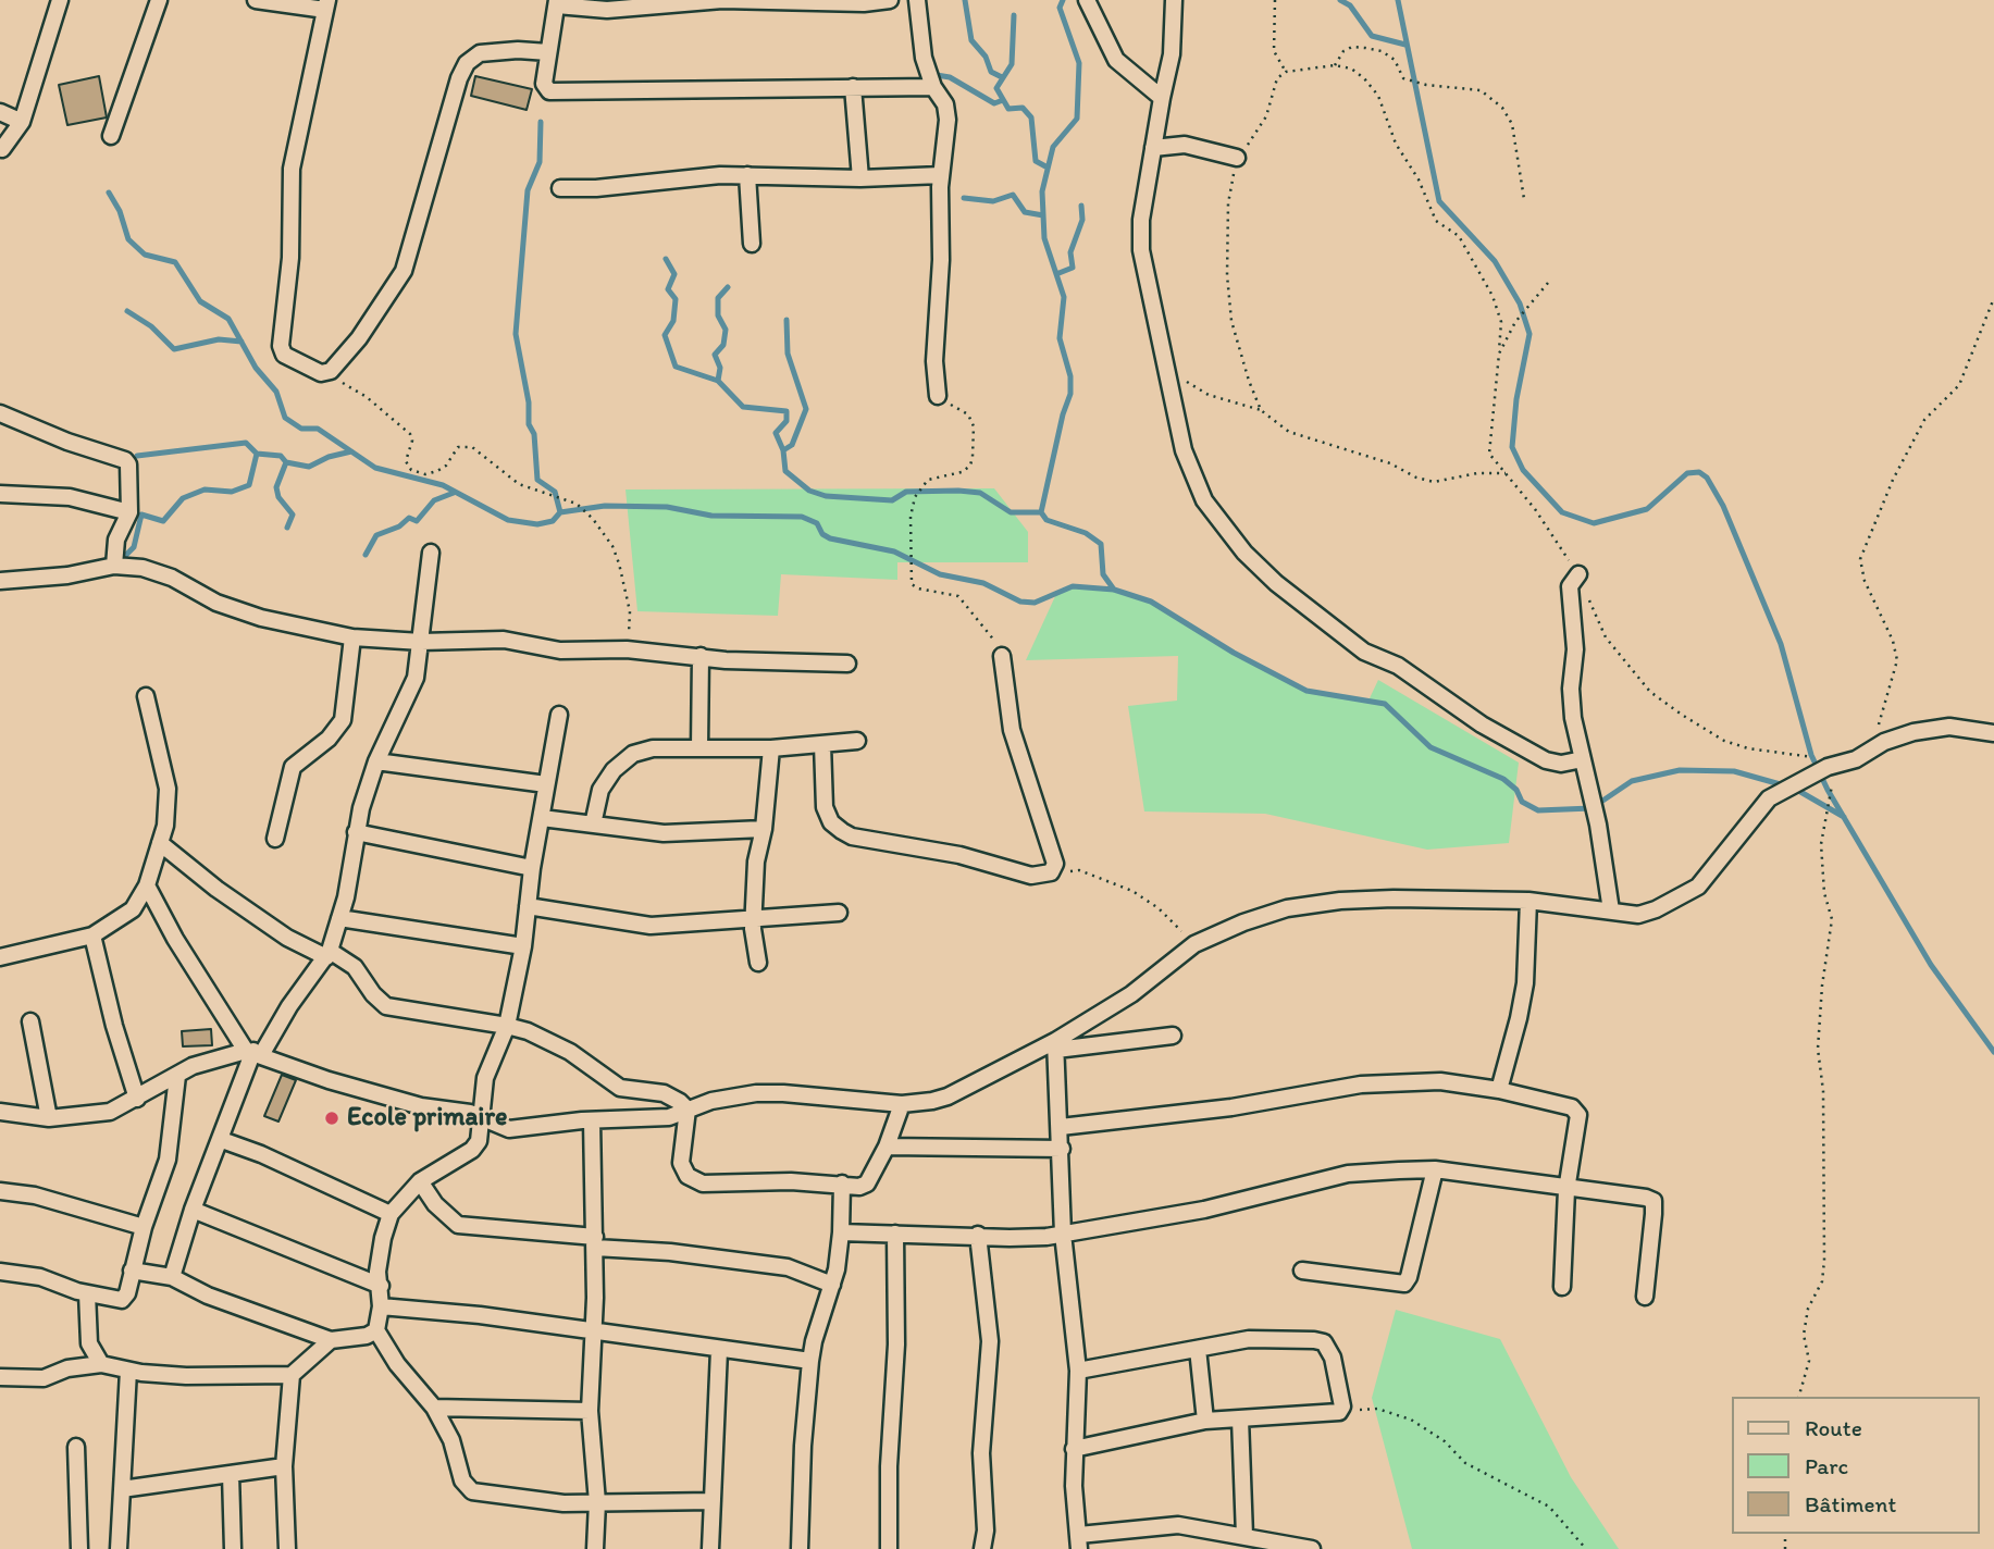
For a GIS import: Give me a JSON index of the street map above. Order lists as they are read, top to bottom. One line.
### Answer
{"places":["Ecole primaire"],"legend":["Route","Parc","Bâtiment"]}
